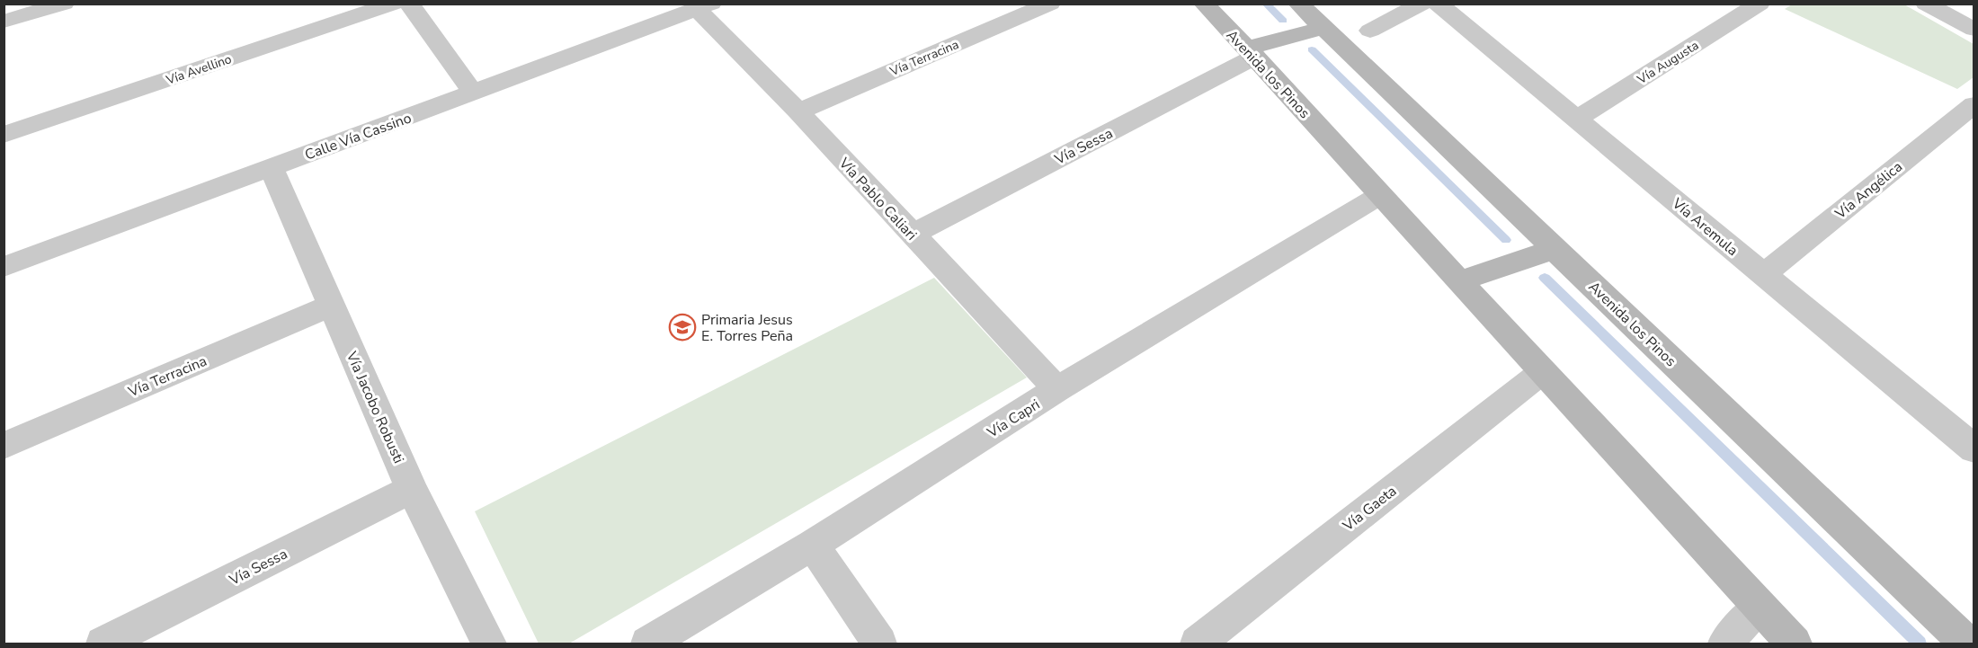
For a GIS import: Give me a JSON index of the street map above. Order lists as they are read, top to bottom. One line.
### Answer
{"streets":{"street":["Vía Terracina","Vía Augusta","Vía Avellino","Avenida los Pinos","Calle Vía Cassino","Vía Sessa","Vía Angélica","Vía Pablo Caliari","Vía Aremula","Vía Jacobo Robusti","Vía Capri","Vía Gaeta"]},"crossings":[["Vía Terracina","Vía Pablo Caliari"],["Vía Terracina","Vía Jacobo Robusti"],["Vía Augusta","Vía Aremula"],["Avenida los Pinos","Vía Sessa"],["Avenida los Pinos","Vía Capri"],["Avenida los Pinos","Vía Gaeta"],["Calle Vía Cassino","Vía Pablo Caliari"],["Calle Vía Cassino","Vía Jacobo Robusti"],["Vía Sessa","Vía Pablo Caliari"],["Vía Sessa","Vía Jacobo Robusti"],["Vía Angélica","Vía Aremula"],["Vía Pablo Caliari","Vía Capri"]],"places":{"school or university":["Primaria Jesus E. Torres Peña"]}}
